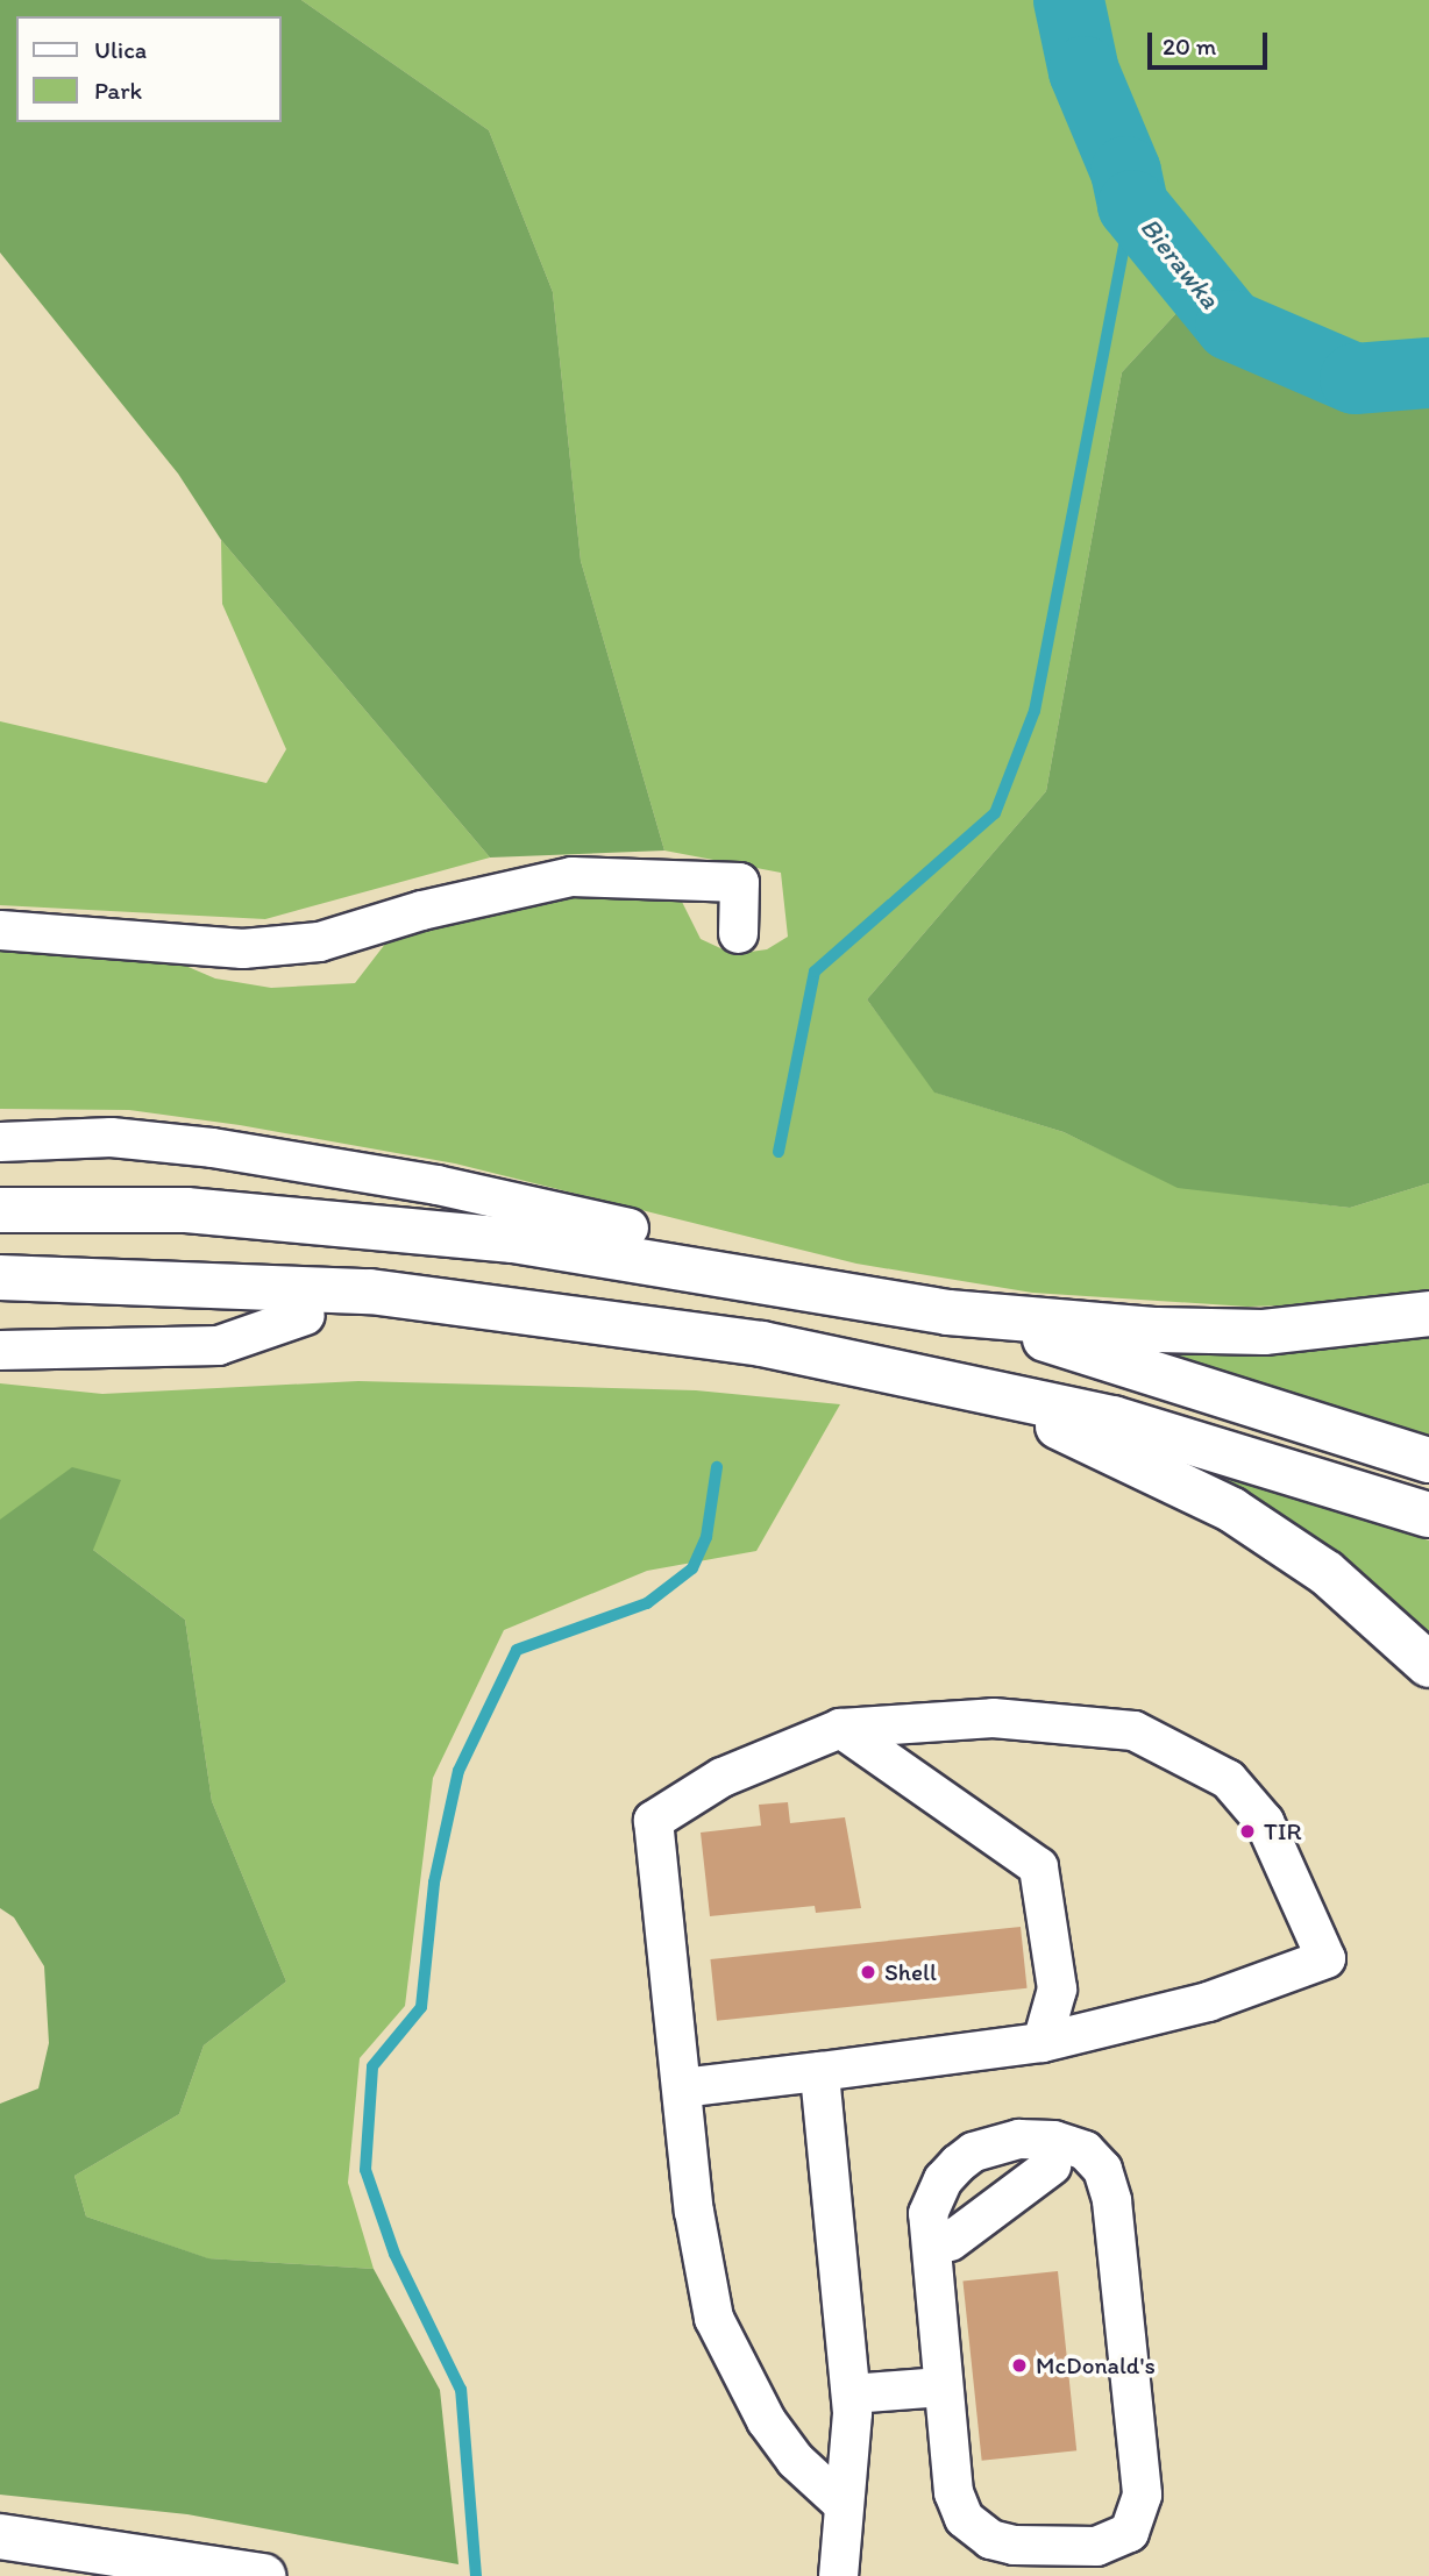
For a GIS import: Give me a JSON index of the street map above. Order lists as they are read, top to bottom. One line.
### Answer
{"water":["Bierawka"],"places":["TIR","Shell","McDonald's"],"legend":["Ulica","Park"],"scale_bar":"20 m"}
